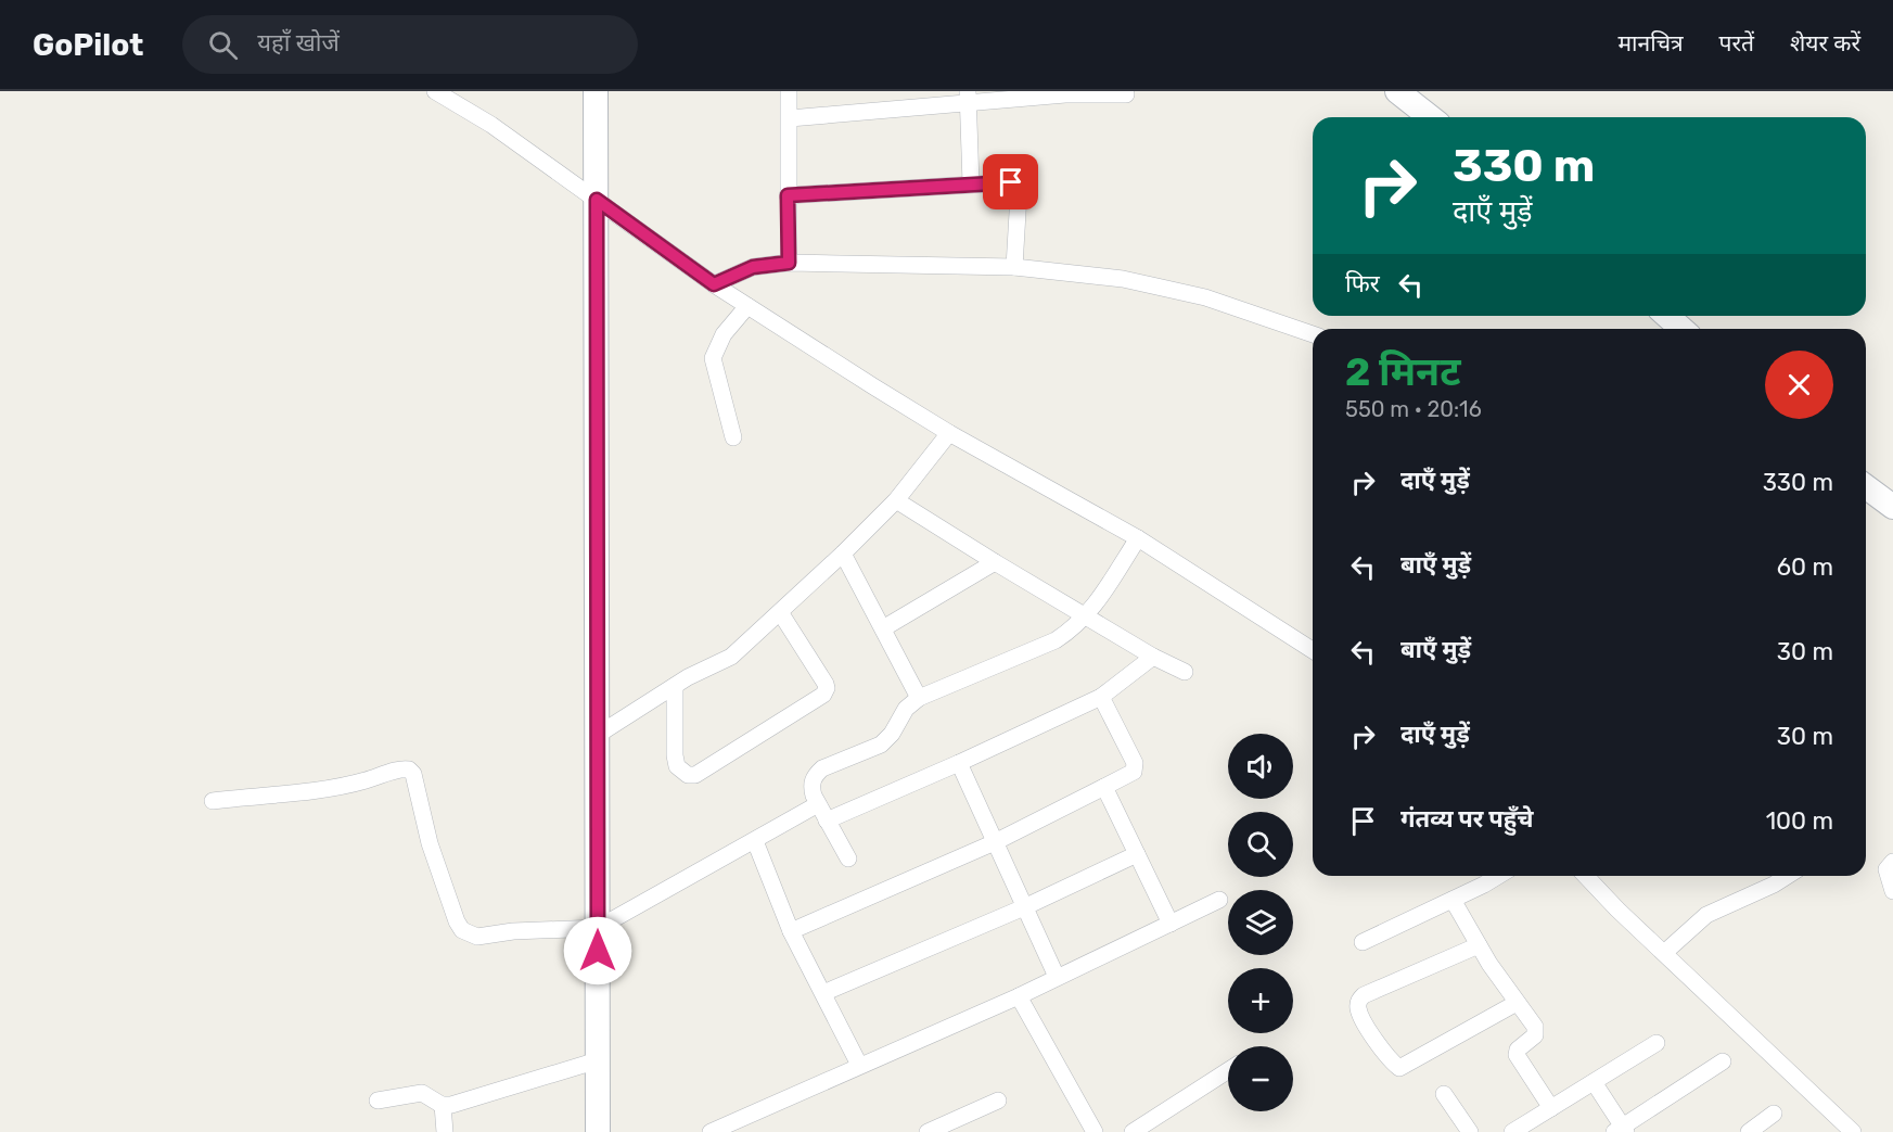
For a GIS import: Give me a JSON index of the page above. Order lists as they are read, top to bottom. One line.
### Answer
{"page":{"header":"GoPilot","search":"यहाँ खोजें","nav":["मानचित्र","परतें","शेयर करें"],"turn":["330 m","दाएँ मुड़ें"],"then":"फिर","heading":["2 मिनट","550 m · 20:16"],"list":[{"name":"दाएँ मुड़ें","value":"330 m"},{"name":"बाएँ मुड़ें","value":"60 m"},{"name":"बाएँ मुड़ें","value":"30 m"},{"name":"दाएँ मुड़ें","value":"30 m"},{"name":"गंतव्य पर पहुँचे","value":"100 m"}],"map_buttons":["+","−"]}}
